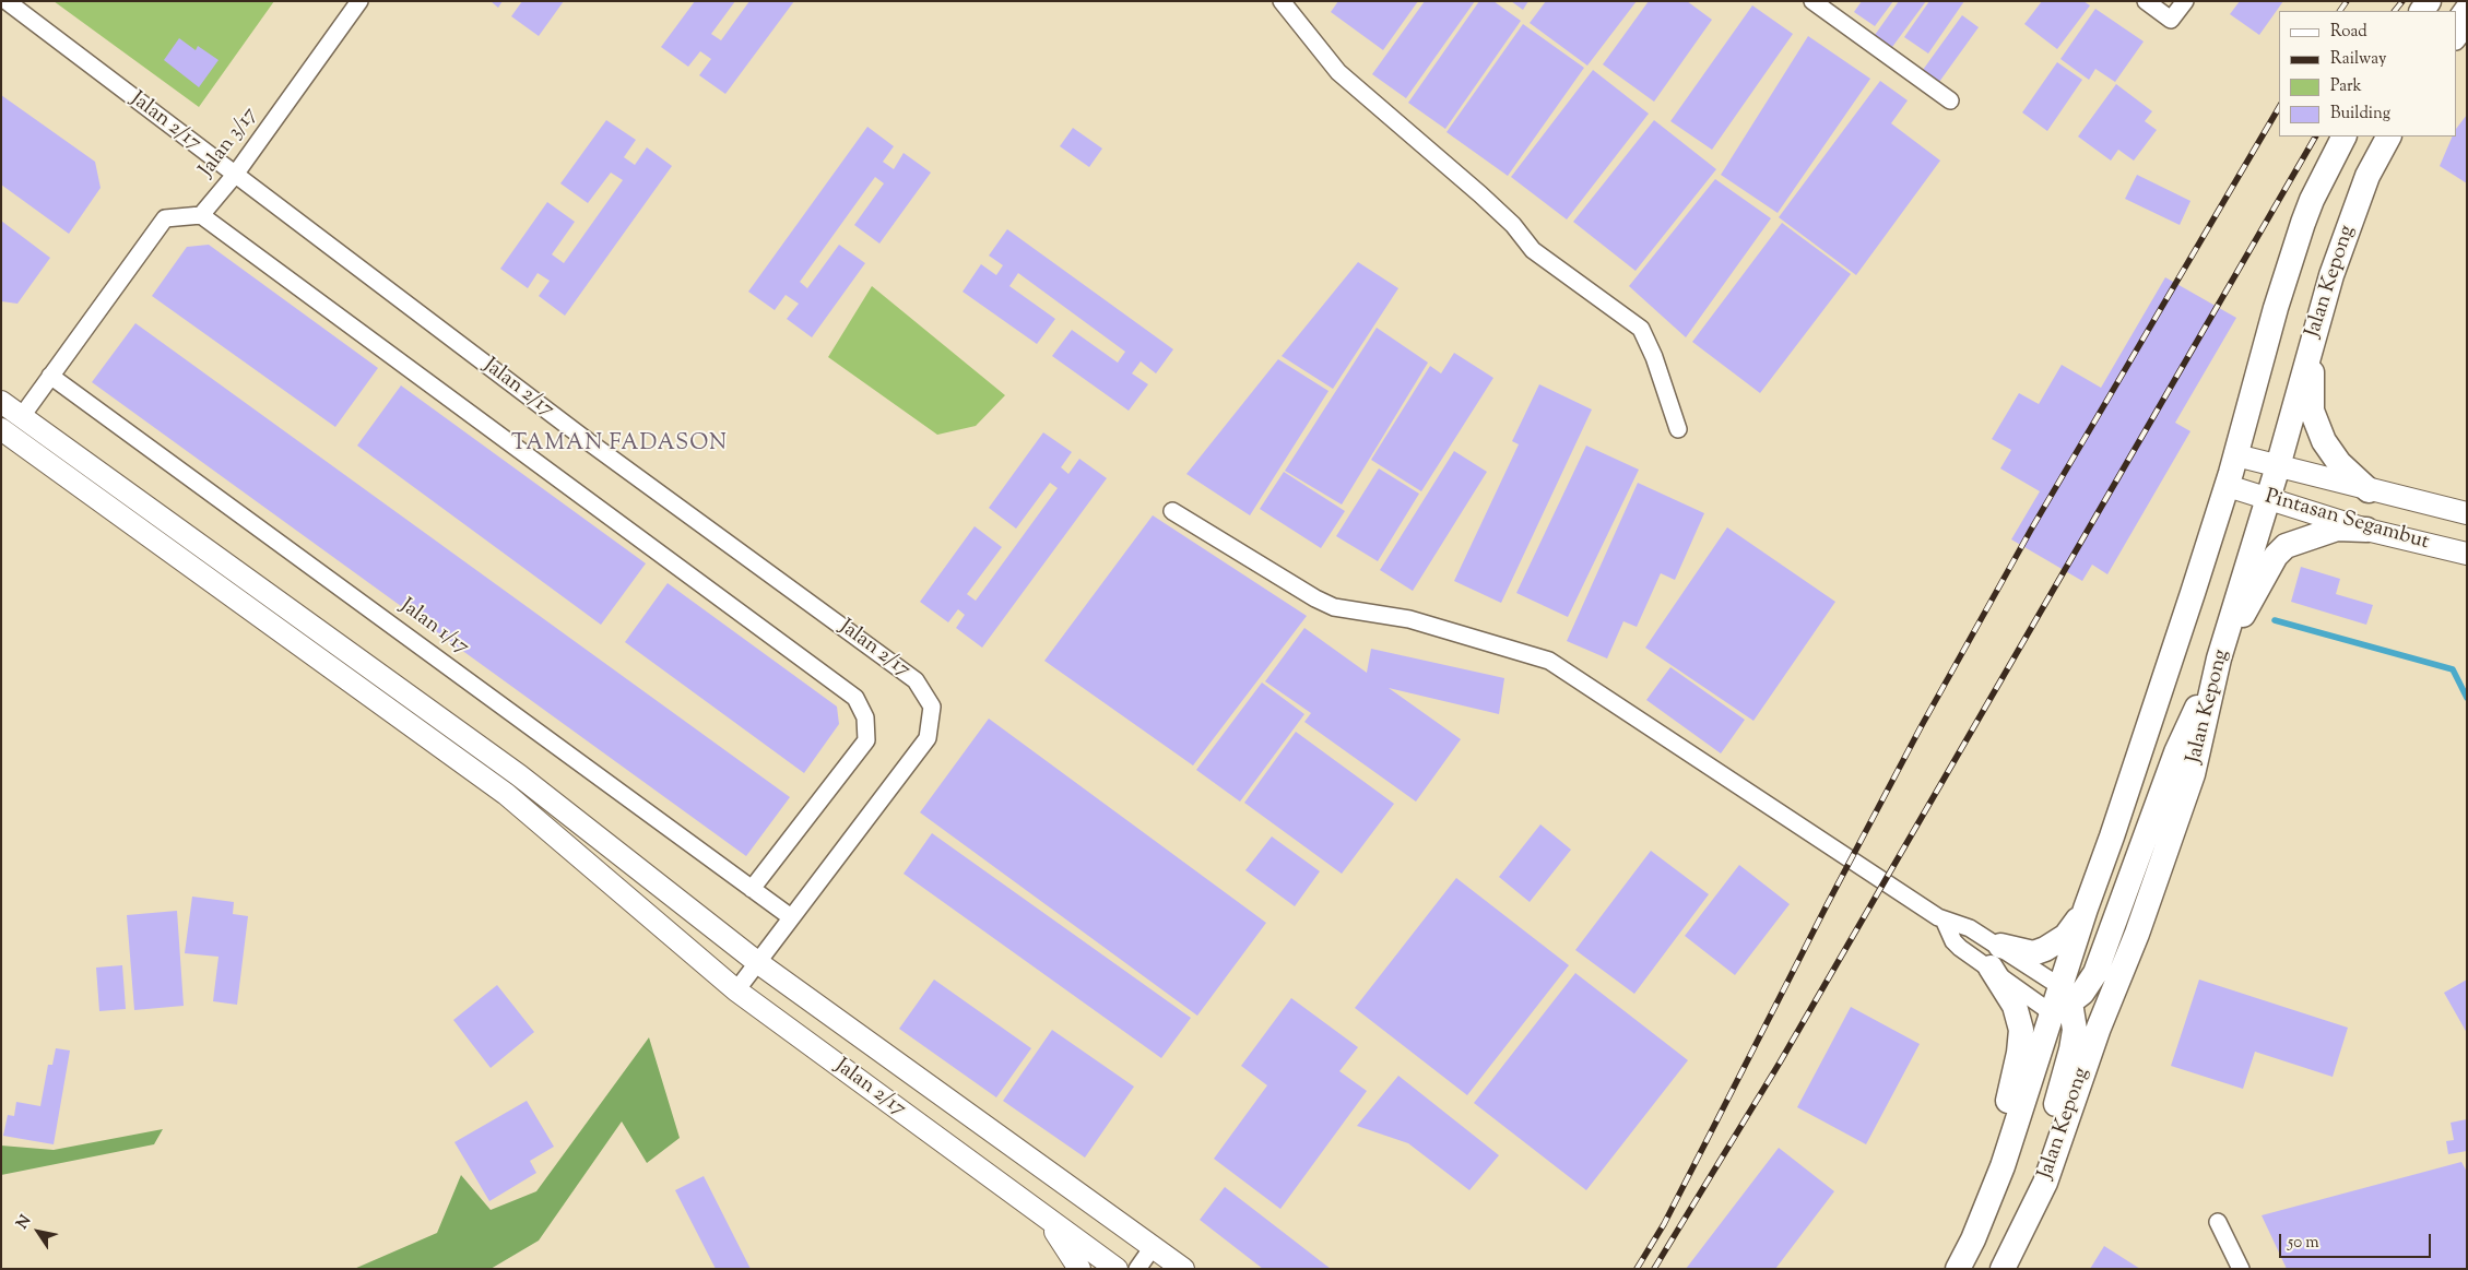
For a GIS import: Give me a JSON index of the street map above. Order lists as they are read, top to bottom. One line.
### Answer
{"streets":{"main road":["Jalan Kepong"],"street":["Jalan 2/17","Jalan 3/17","Pintasan Segambut","Jalan 1/17"]},"crossings":[["Jalan 2/17","Jalan 3/17"],["Jalan 2/17","Jalan 1/17"],["Jalan Kepong","Pintasan Segambut"]],"districts":["TAMAN FADASON"],"legend":["Road","Railway","Park","Building"],"scale_bar":"50 m","north":"top left"}
